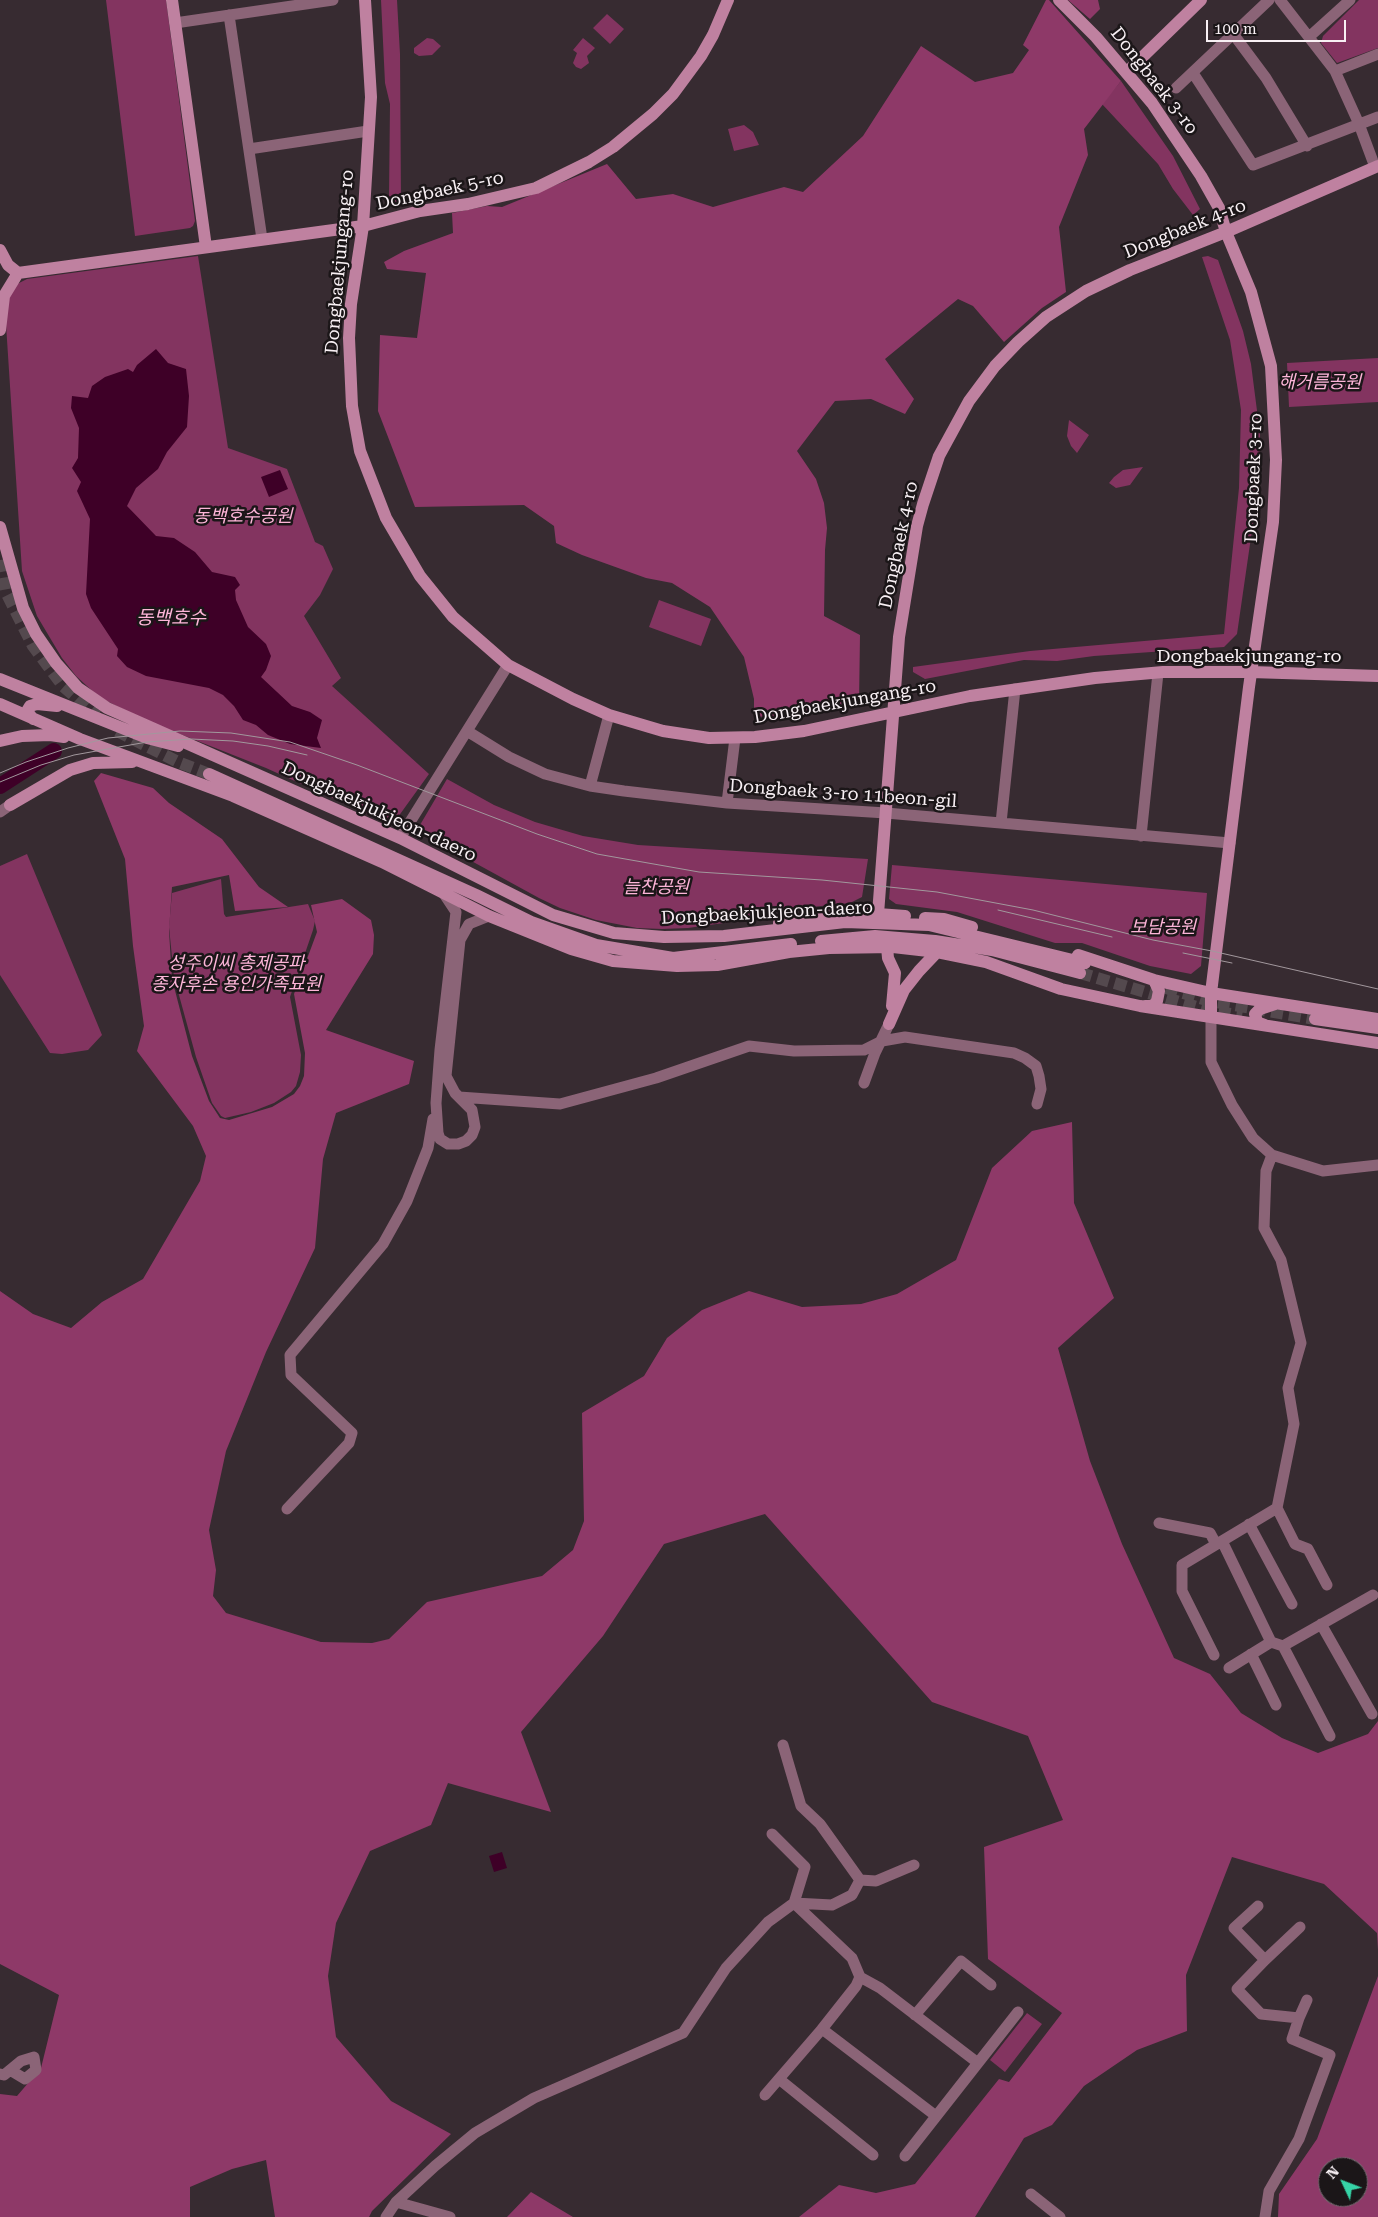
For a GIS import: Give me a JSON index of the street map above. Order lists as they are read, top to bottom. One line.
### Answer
{"streets":{"main road":["Dongbaek 3-ro","Dongbaek 5-ro","Dongbaek 4-ro","Dongbaekjungang-ro","Dongbaekjukjeon-daero"],"street":["Dongbaek 3-ro 11beon-gil"]},"crossings":[["Dongbaek 3-ro","Dongbaek 4-ro"],["Dongbaek 3-ro","Dongbaekjungang-ro"],["Dongbaek 3-ro","Dongbaek 3-ro 11beon-gil"],["Dongbaek 5-ro","Dongbaekjungang-ro"],["Dongbaek 4-ro","Dongbaekjungang-ro"],["Dongbaek 4-ro","Dongbaek 3-ro 11beon-gil"]],"water":["동백호수"],"parks":["해거름공원","동백호수공원","늘찬공원","보담공원","성주이씨 총제공파 종자후손 용인가족묘원"],"scale_bar":"100 m","north":"top left"}
